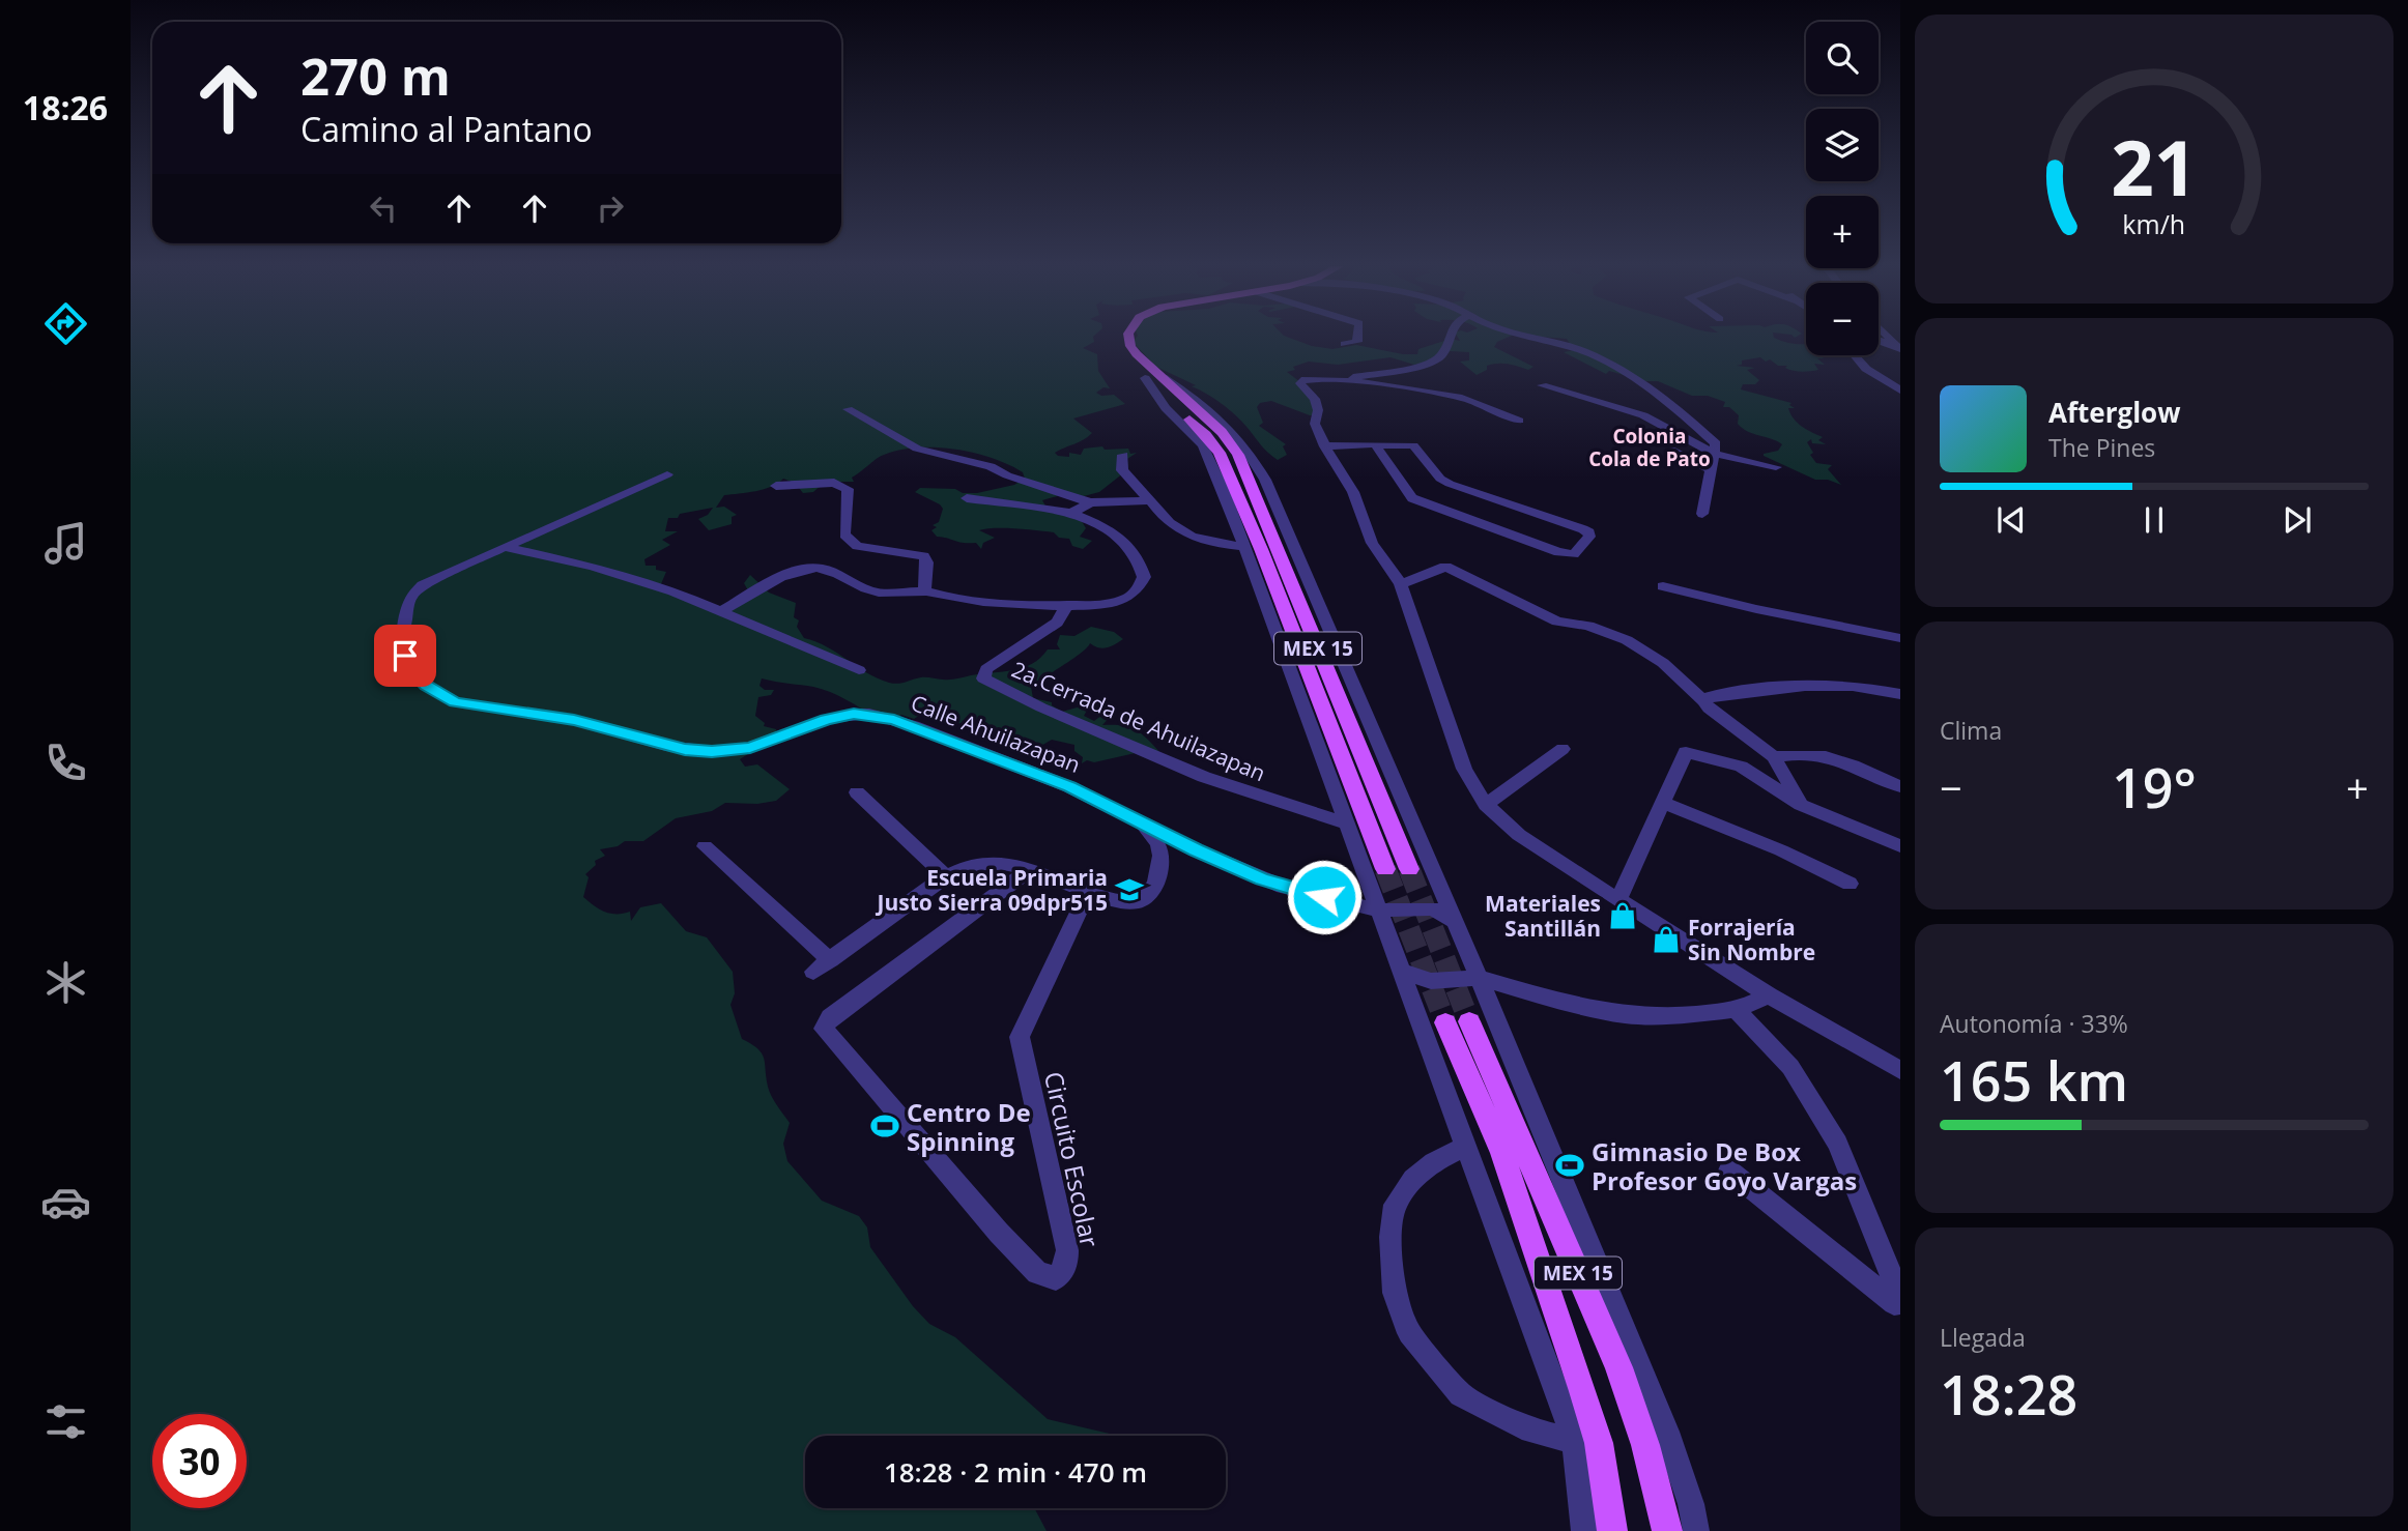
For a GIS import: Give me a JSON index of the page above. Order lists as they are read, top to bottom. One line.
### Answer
{"streets":{"main road":["MEX 15"],"street":["2a.Cerrada de Ahuilazapan","Calle Ahuilazapan","Circuito Escolar"]},"districts":["Colonia Cola de Pato"],"places":{"school or university":["Escuela Primaria Justo Sierra 09dpr515"],"shop":["Materiales Santillán","Forrajería Sin Nombre"],"sports":["Centro De Spinning","Gimnasio De Box Profesor Goyo Vargas"]},"page":{"tabs":"18:26","map_buttons":["+","−"],"turn":["270 m","Camino al Pantano"],"song":["Afterglow","The Pines"],"tile":["Clima",["Autonomía · 33%","165 km"],["Llegada","18:28"]],"heat":["−","19°","+"],"limit":"30","trip":"18:28 · 2 min · 470 m","gauge":["21","km/h"]}}
